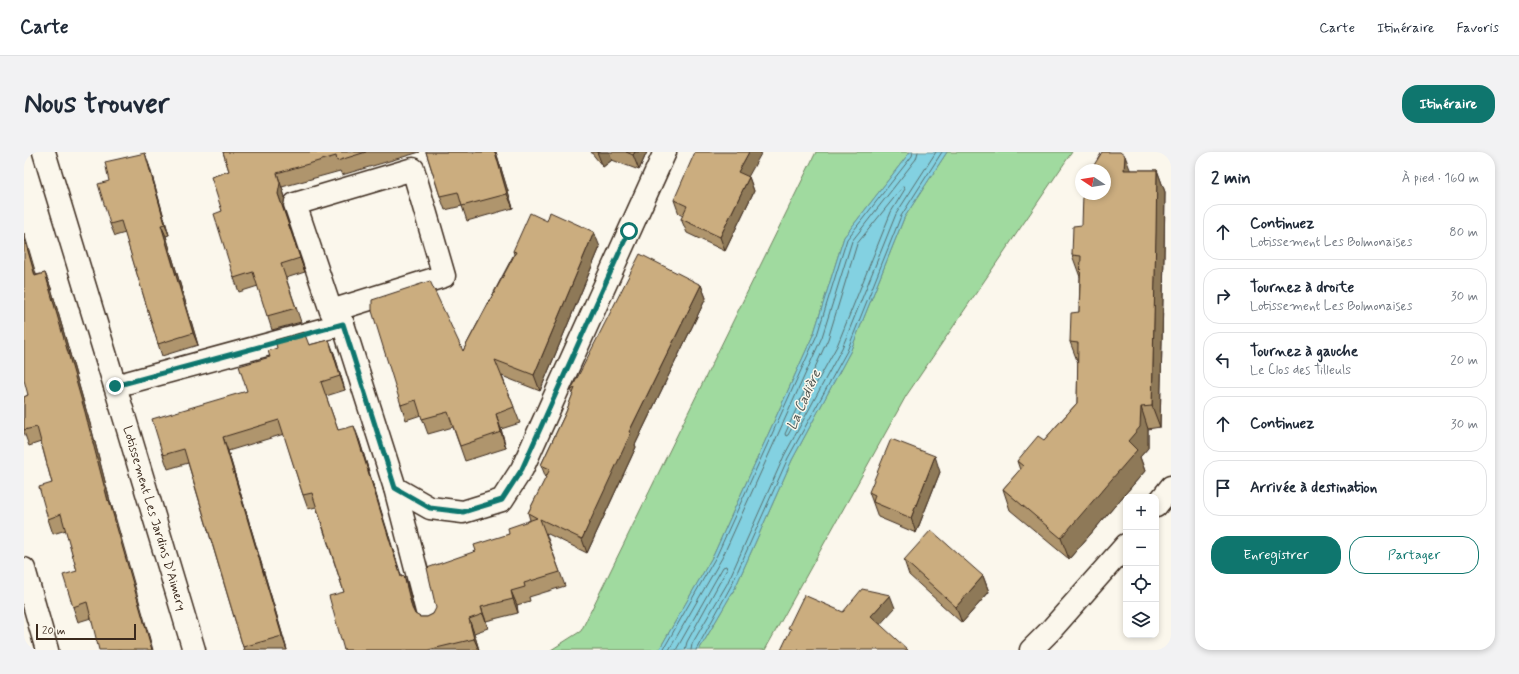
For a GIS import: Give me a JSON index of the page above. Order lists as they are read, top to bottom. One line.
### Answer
{"streets":{"street":["Lotissement Les Jardins D'Aimery"]},"water":["La Cadière"],"scale_bar":"20 m","north":"left","page":{"header":"Carte","nav":["Carte","Itinéraire","Favoris"],"buttons":["Itinéraire",["Enregistrer","Partager"]],"title":"Nous trouver","heading":["2 min","À pied · 160 m"],"list":[["Continuez","Lotissement Les Bolmonaises","80 m"],["Tournez à droite","Lotissement Les Bolmonaises","30 m"],["Tournez à gauche","Le Clos des Tilleuls","20 m"],["Continuez","30 m"],"Arrivée à destination"],"map_buttons":["+","−"],"scale":"20 m"}}
